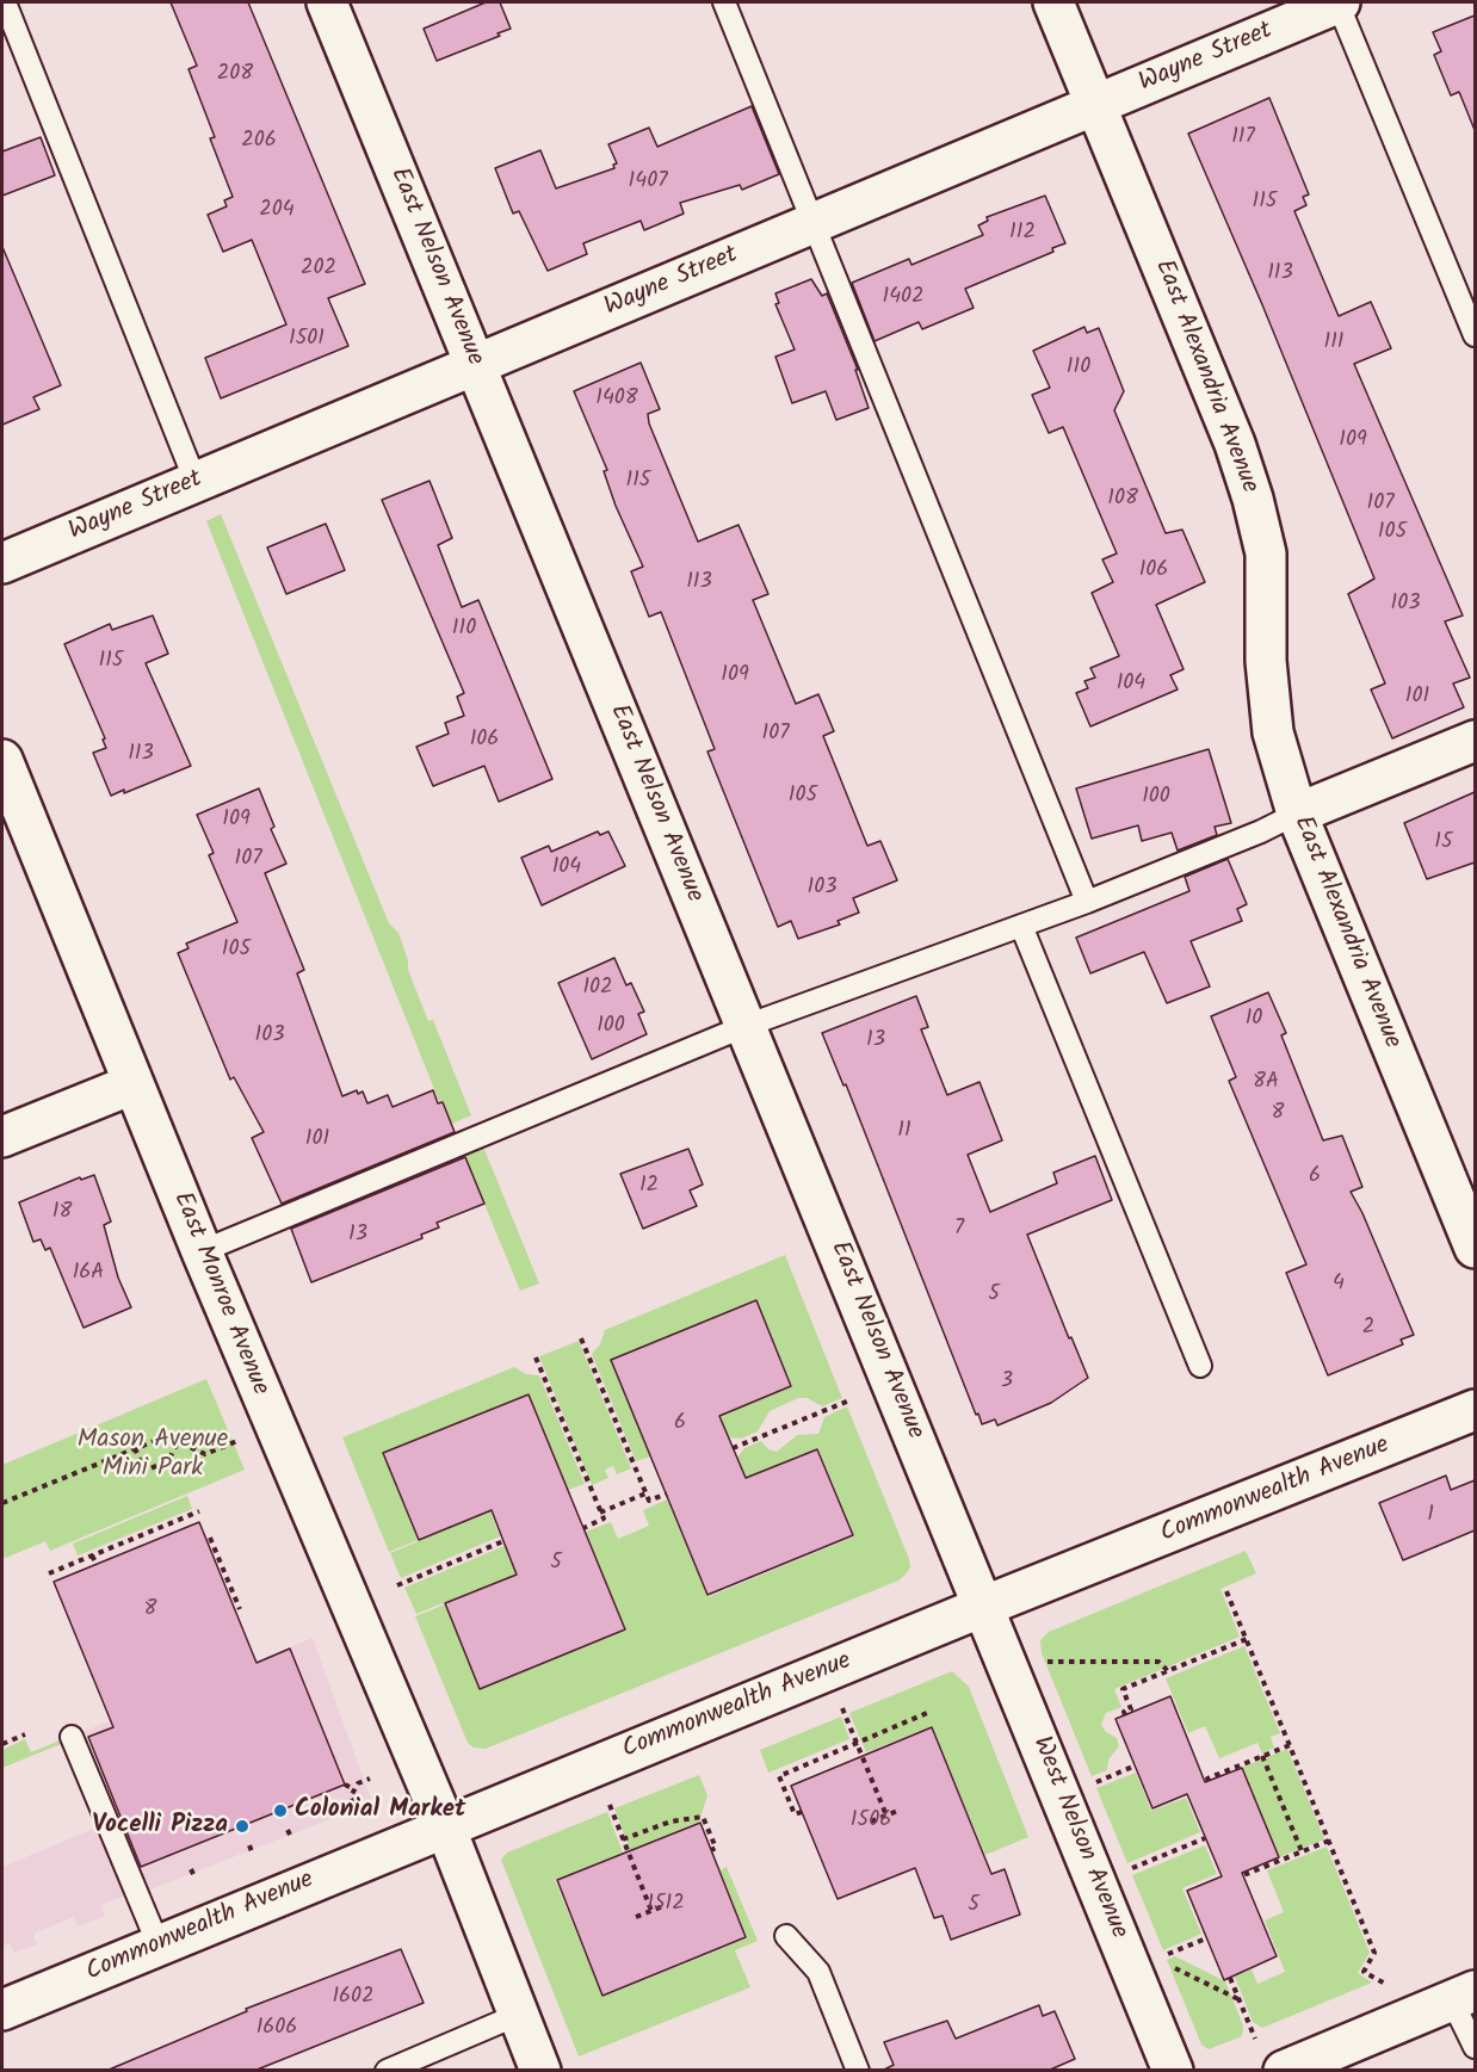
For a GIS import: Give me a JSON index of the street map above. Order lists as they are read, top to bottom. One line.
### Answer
{"streets":{"street":["Wayne Street","East Nelson Avenue","East Alexandria Avenue","East Monroe Avenue","Commonwealth Avenue","West Nelson Avenue"]},"crossings":[["Wayne Street","East Nelson Avenue"],["Wayne Street","East Alexandria Avenue"],["East Nelson Avenue","Commonwealth Avenue"],["East Nelson Avenue","West Nelson Avenue"],["East Monroe Avenue","Commonwealth Avenue"],["Commonwealth Avenue","West Nelson Avenue"]],"parks":["Mason Avenue Mini Park"],"places":["Colonial Market","Vocelli Pizza"],"house_numbers":["208","117","206","1407","115","204","112","202","113","1402","1501","111","110","1408","109","115","108","107","105","106","113","103","110","115","109","104","101","107","106","113","105","100","109","15","107","104","103","105","102","10","100","103","13","8A","8","11","101","6","12","18","7","13","16A","4","5","2","3","6","1","5","8","1506","1512","5","1602","1606"]}
